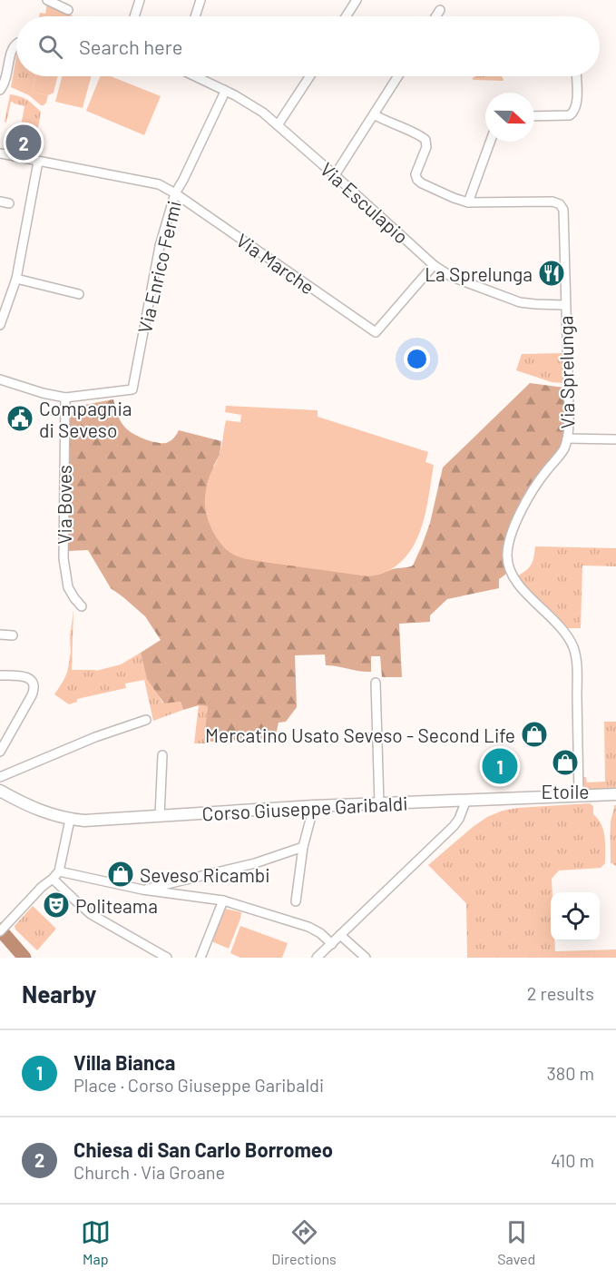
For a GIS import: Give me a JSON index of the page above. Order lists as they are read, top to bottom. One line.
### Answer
{"streets":{"main road":["Corso Giuseppe Garibaldi"],"street":["Via Esculapio","Via Marche","Via Enrico Fermi","Via Sprelunga","Via Boves"]},"crossings":[["Via Esculapio","Via Marche"],["Via Esculapio","Via Enrico Fermi"],["Via Esculapio","Via Sprelunga"],["Via Marche","Via Enrico Fermi"],["Via Enrico Fermi","Via Boves"],["Via Sprelunga","Corso Giuseppe Garibaldi"]],"places":{"restaurant":["La Sprelunga"],"public building":["Compagnia di Seveso"],"shop":["Mercatino Usato Seveso - Second Life","Etoile","Seveso Ricambi"],"theatre":["Politeama"]},"north":"right","page":{"search":"Search here","pins":["2","1"],"heading":["Nearby","2 results"],"list":[{"mark":"1","name":"Villa Bianca","note":"Place · Corso Giuseppe Garibaldi","value":"380 m"},{"mark":"2","name":"Chiesa di San Carlo Borromeo","note":"Church · Via Groane","value":"410 m"}],"nav":["Map","Directions","Saved"]}}
